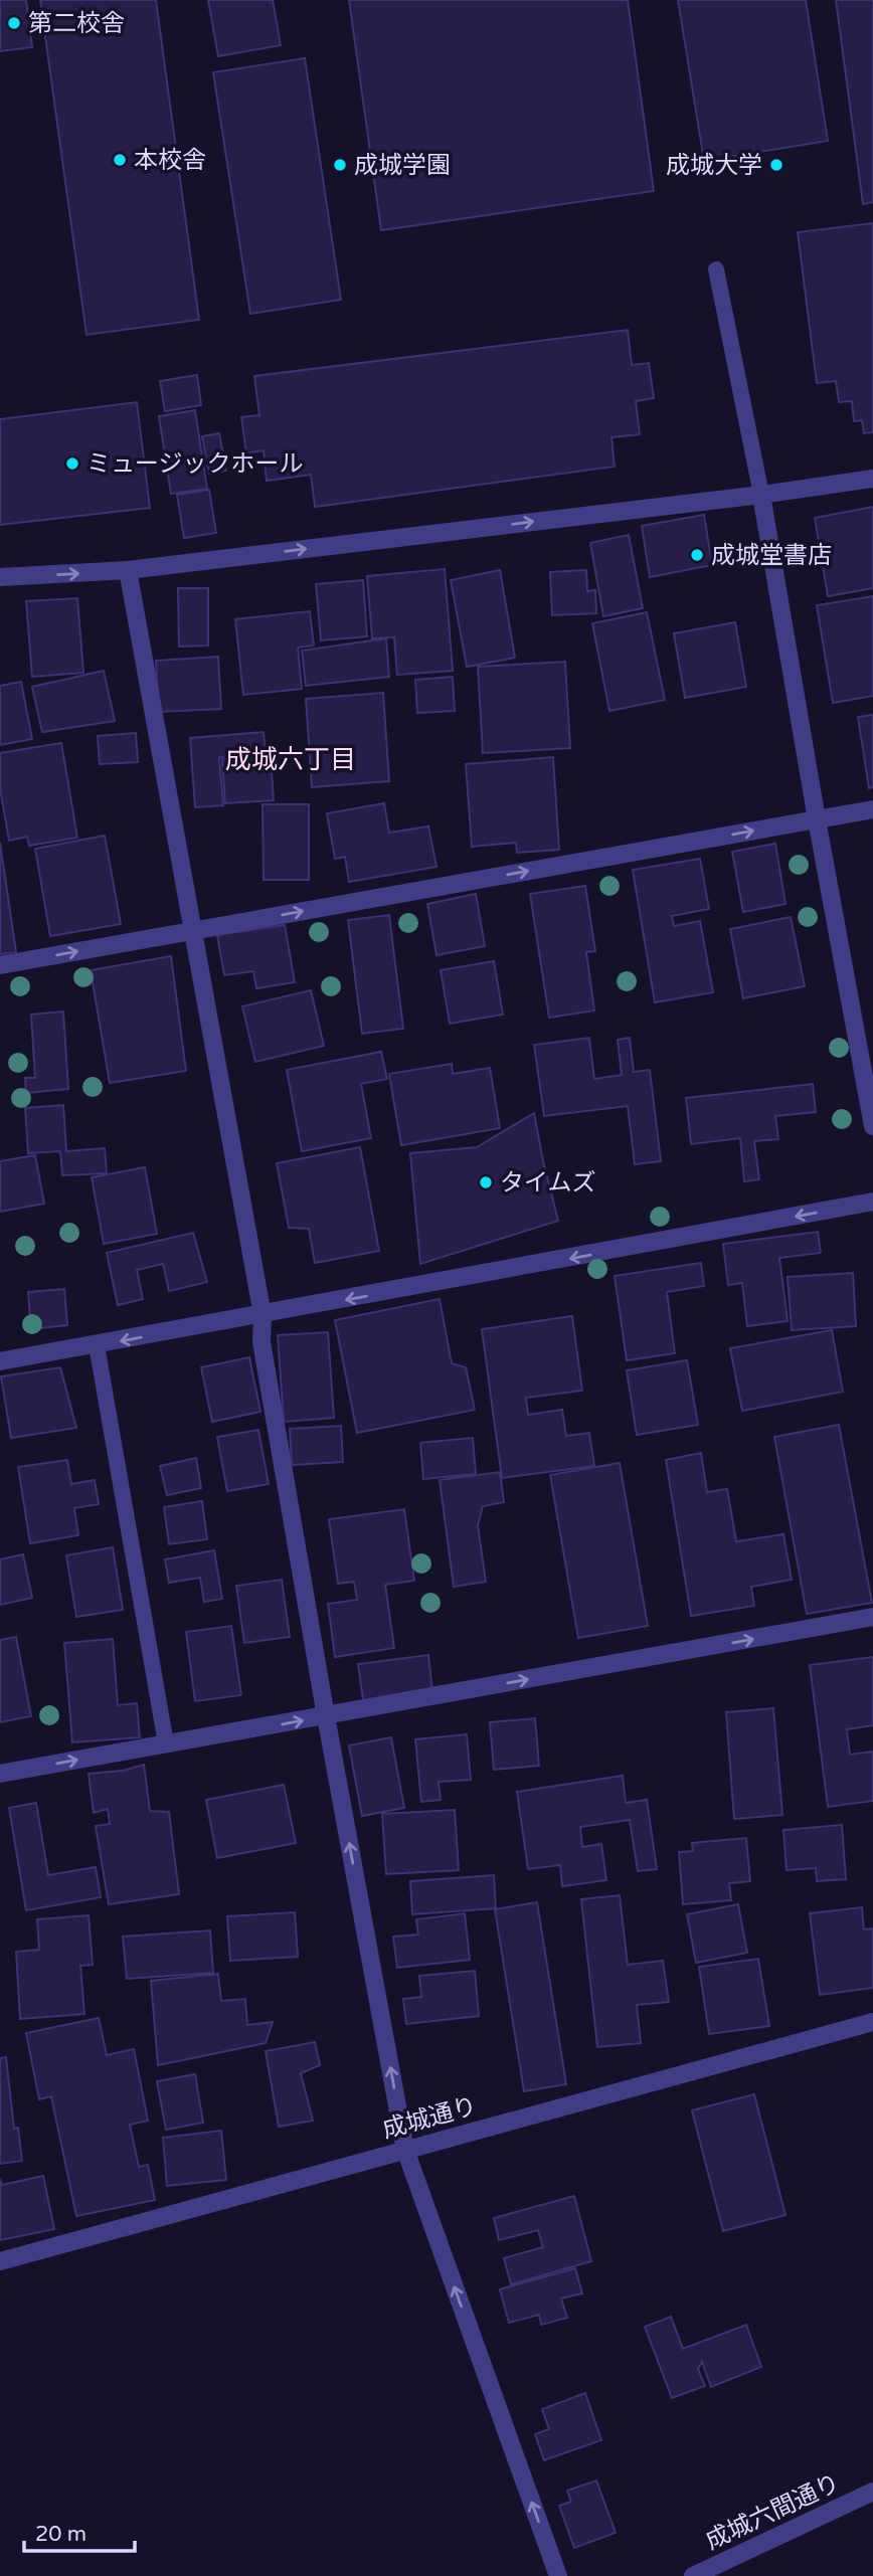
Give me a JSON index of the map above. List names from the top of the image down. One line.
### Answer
{"streets":{"street":["成城通り","成城六間通り"]},"districts":["成城六丁目"],"places":["第二校舎","本校舎","成城学園","成城大学","ミュージックホール","成城堂書店","タイムズ"],"scale_bar":"20 m"}
